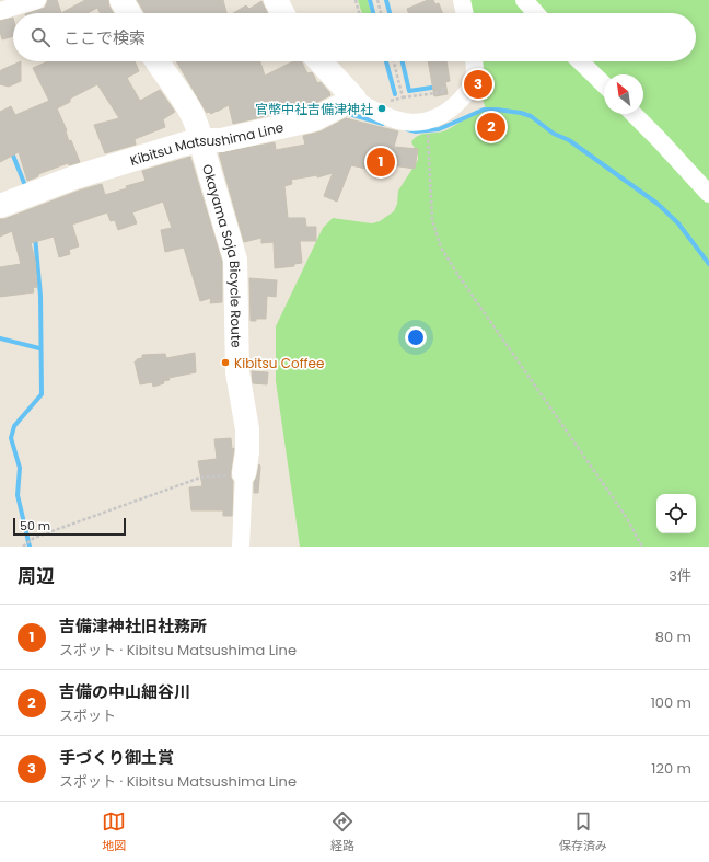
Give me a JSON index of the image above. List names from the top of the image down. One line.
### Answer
{"streets":{"main road":["Kibitsu Matsushima Line","Okayama Soja Bicycle Route"]},"crossings":[["Kibitsu Matsushima Line","Okayama Soja Bicycle Route"]],"places":["官幣中社吉備津神社","Kibitsu Coffee"],"scale_bar":"50 m","north":"top left","page":{"search":"ここで検索","pins":["3","2","1"],"scale":"50 m","heading":["周辺","3件"],"list":[{"mark":"1","name":"吉備津神社旧社務所","note":"スポット · Kibitsu Matsushima Line","value":"80 m"},{"mark":"2","name":"吉備の中山細谷川","note":"スポット","value":"100 m"},{"mark":"3","name":"手づくり御土賞","note":"スポット · Kibitsu Matsushima Line","value":"120 m"}],"nav":["地図","経路","保存済み"]}}
